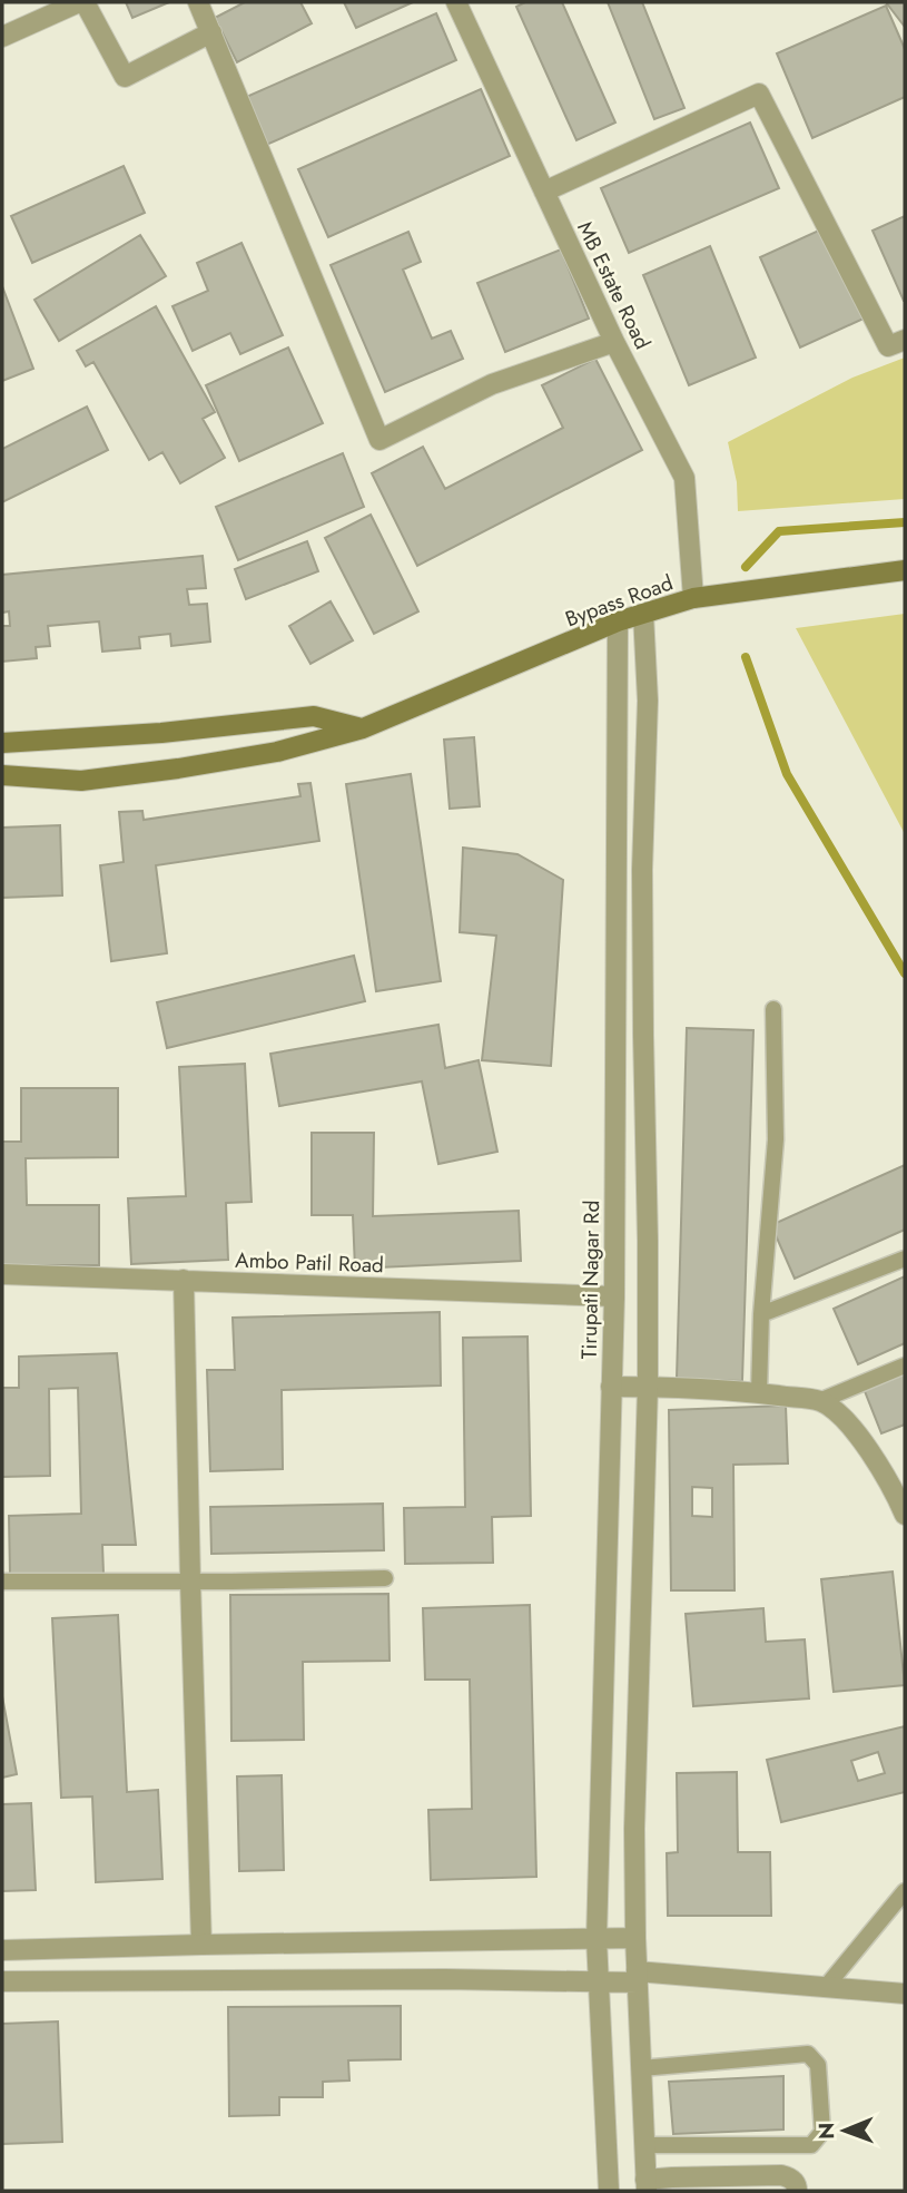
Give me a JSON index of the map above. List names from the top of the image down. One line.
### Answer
{"streets":{"main road":["Bypass Road"],"street":["MB Estate Road","Ambo Patil Road","Tirupati Nagar Rd"]},"crossings":[["MB Estate Road","Bypass Road"],["Bypass Road","Tirupati Nagar Rd"],["Ambo Patil Road","Tirupati Nagar Rd"]],"north":"left"}
